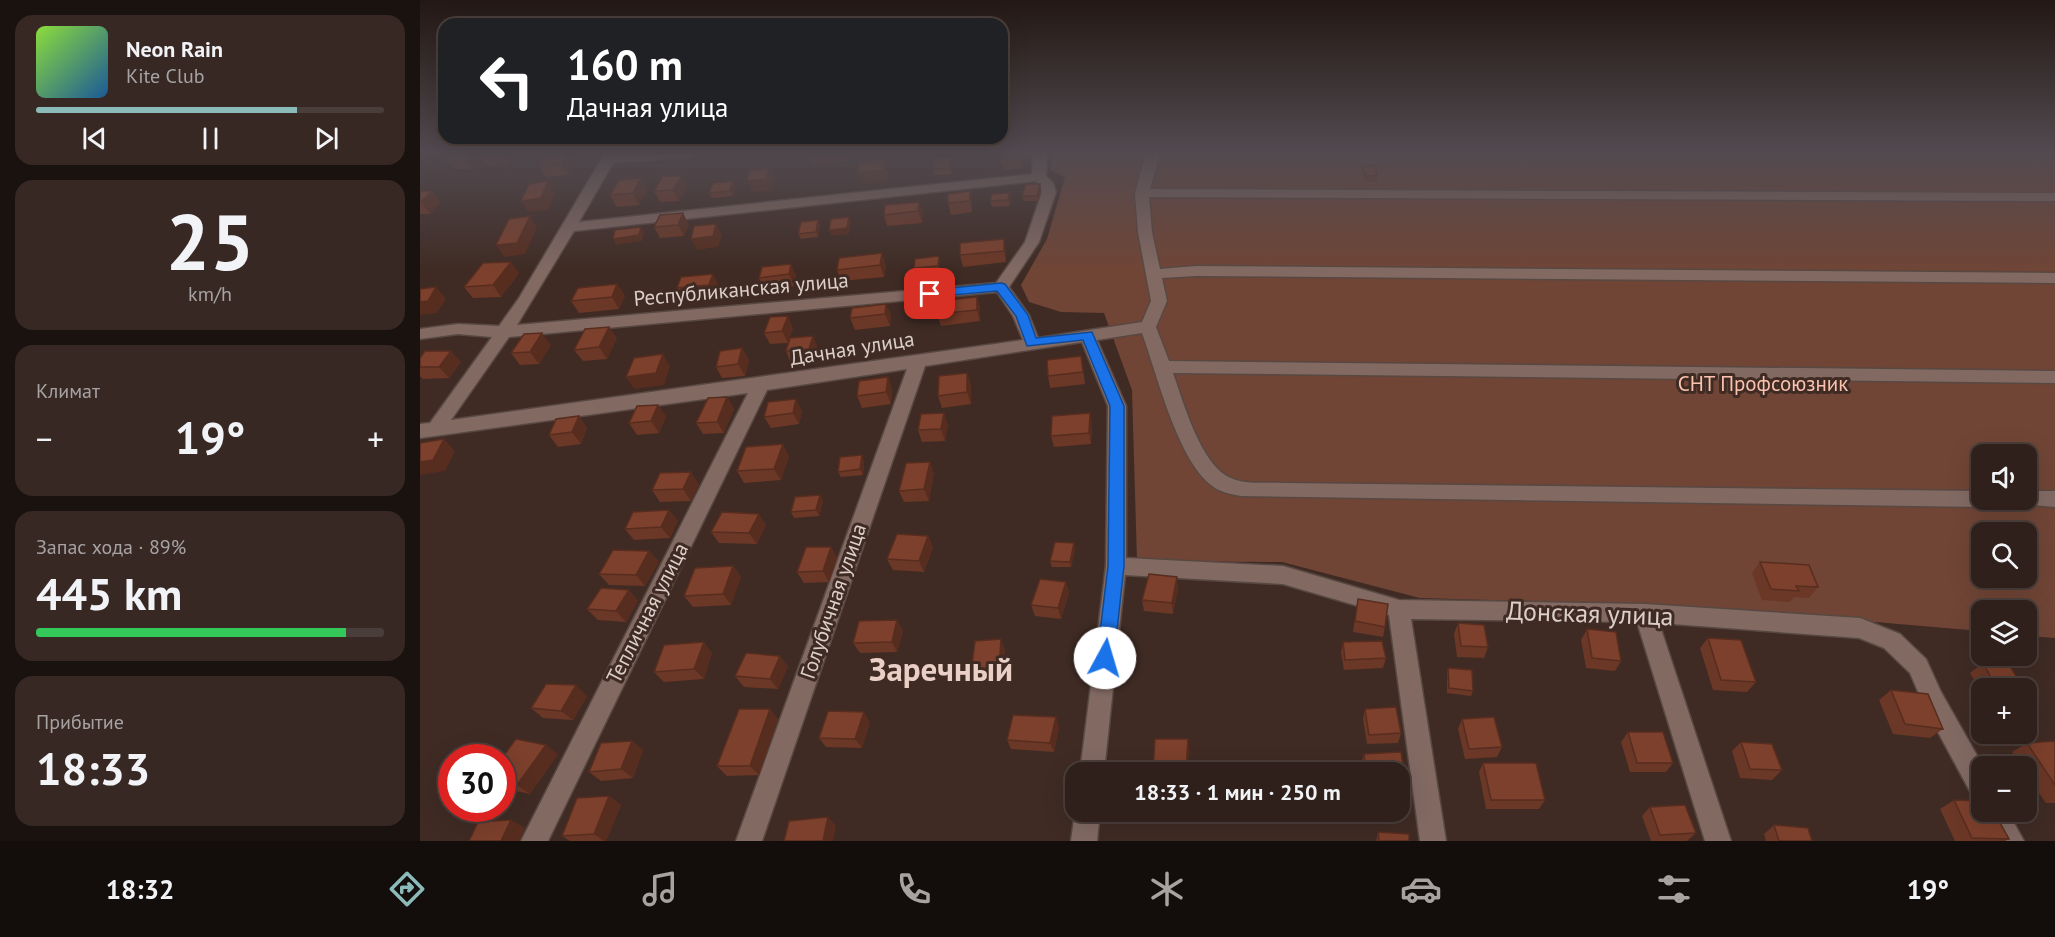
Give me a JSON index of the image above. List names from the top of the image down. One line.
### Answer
{"streets":{"street":["Республиканская улица","Дачная улица","Голубичная улица","Тепличная улица","Донская улица"]},"crossings":[["Дачная улица","Голубичная улица"],["Дачная улица","Тепличная улица"]],"districts":["Заречный"],"parks":["СНТ Профсоюзник"],"page":{"turn":["160 m","Дачная улица"],"song":["Neon Rain","Kite Club"],"tile":[["25","km/h"],"Климат",["Запас хода · 89%","445 km"],["Прибытие","18:33"]],"heat":["−","19°","+"],"map_buttons":["+","−"],"limit":"30","trip":"18:33 · 1 мин · 250 m","tabs":["18:32","19°"]}}
